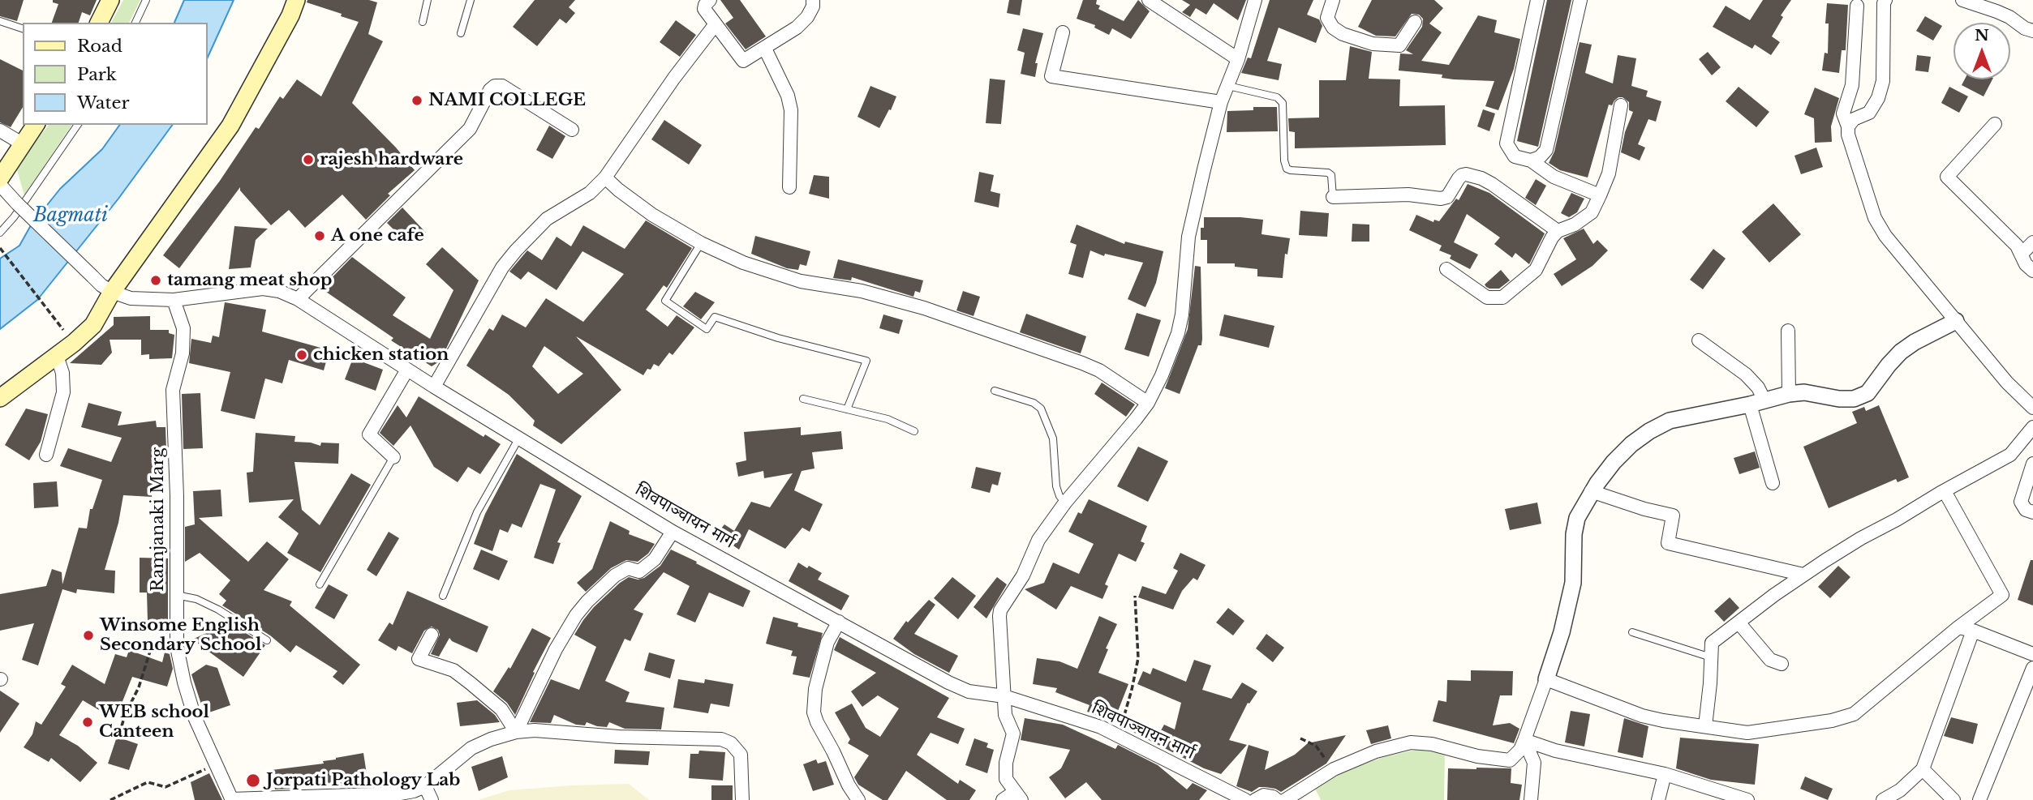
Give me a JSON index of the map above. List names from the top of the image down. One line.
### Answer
{"streets":{"street":["शिवपाञ्चायन मार्ग","Ramjanaki Marg"]},"crossings":[["शिवपाञ्चायन मार्ग","Ramjanaki Marg"]],"water":["Bagmati"],"places":["NAMI COLLEGE","rajesh hardware","A one cafe","tamang meat shop","chicken station","Winsome English Secondary School","WEB school Canteen","Jorpati Pathology Lab"],"legend":["Road","Park","Water"],"north":"top"}
